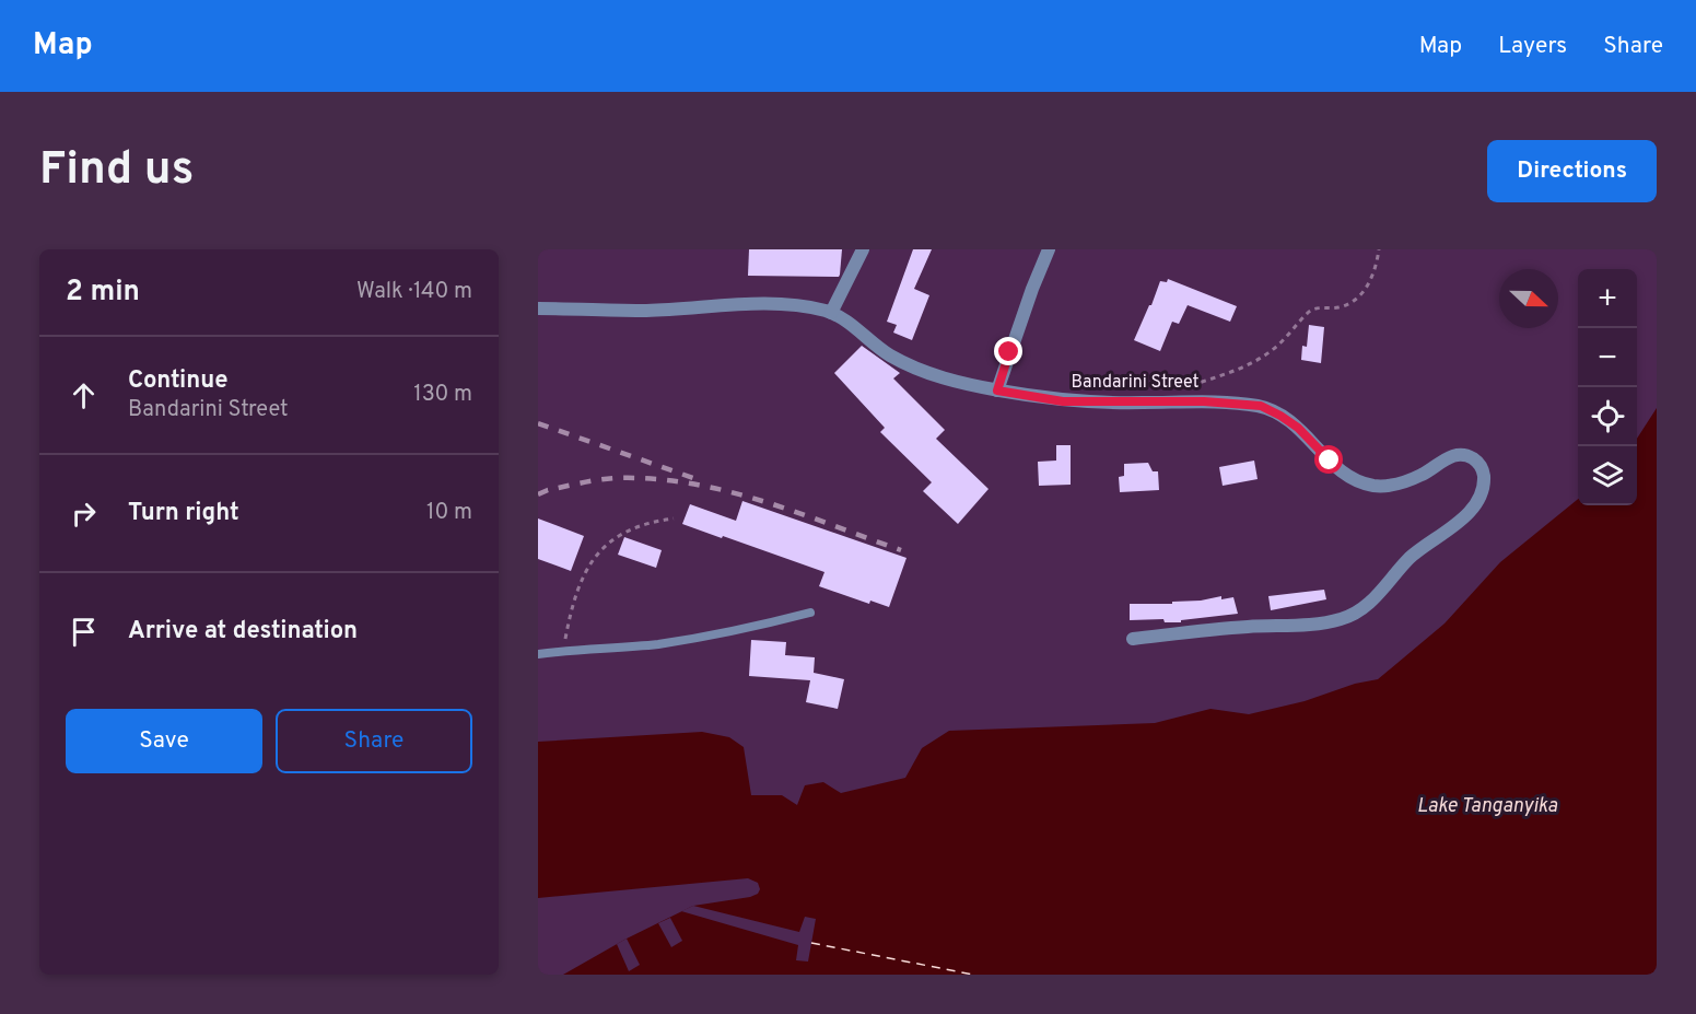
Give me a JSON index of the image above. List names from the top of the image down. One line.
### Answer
{"streets":{"street":["Bandarini Street"]},"water":["Lake Tanganyika"],"north":"right","page":{"header":"Map","nav":["Map","Layers","Share"],"buttons":["Directions",["Save","Share"]],"title":"Find us","heading":["2 min","Walk · 140 m"],"map_buttons":["+","−"],"list":[["Continue","Bandarini Street","130 m"],["Turn right","10 m"],"Arrive at destination"]}}
